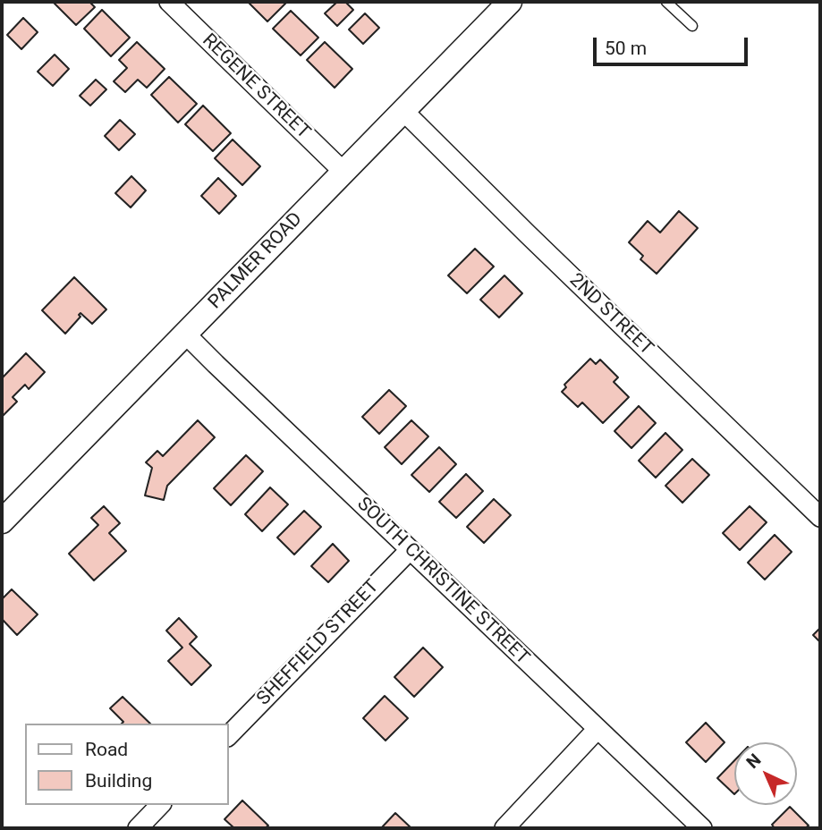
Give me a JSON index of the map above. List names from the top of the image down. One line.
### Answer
{"streets":{"street":["REGENE STREET","PALMER ROAD","2ND STREET","SOUTH CHRISTINE STREET","SHEFFIELD STREET"]},"crossings":[["REGENE STREET","PALMER ROAD"],["PALMER ROAD","2ND STREET"],["PALMER ROAD","SOUTH CHRISTINE STREET"],["SOUTH CHRISTINE STREET","SHEFFIELD STREET"]],"legend":["Road","Building"],"scale_bar":"50 m","north":"top left"}
